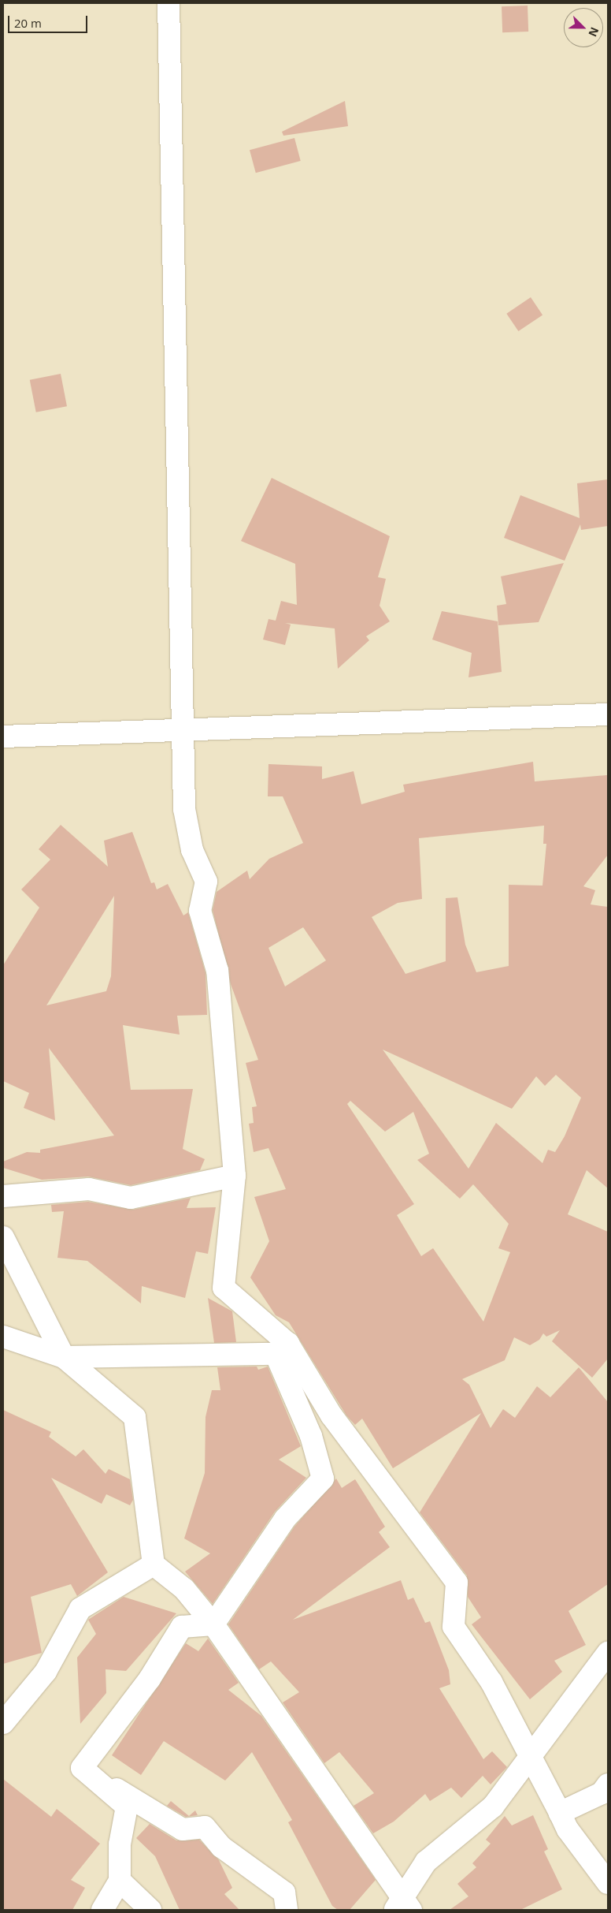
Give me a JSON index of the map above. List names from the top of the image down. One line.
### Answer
{"scale_bar":"20 m","north":"bottom right"}
